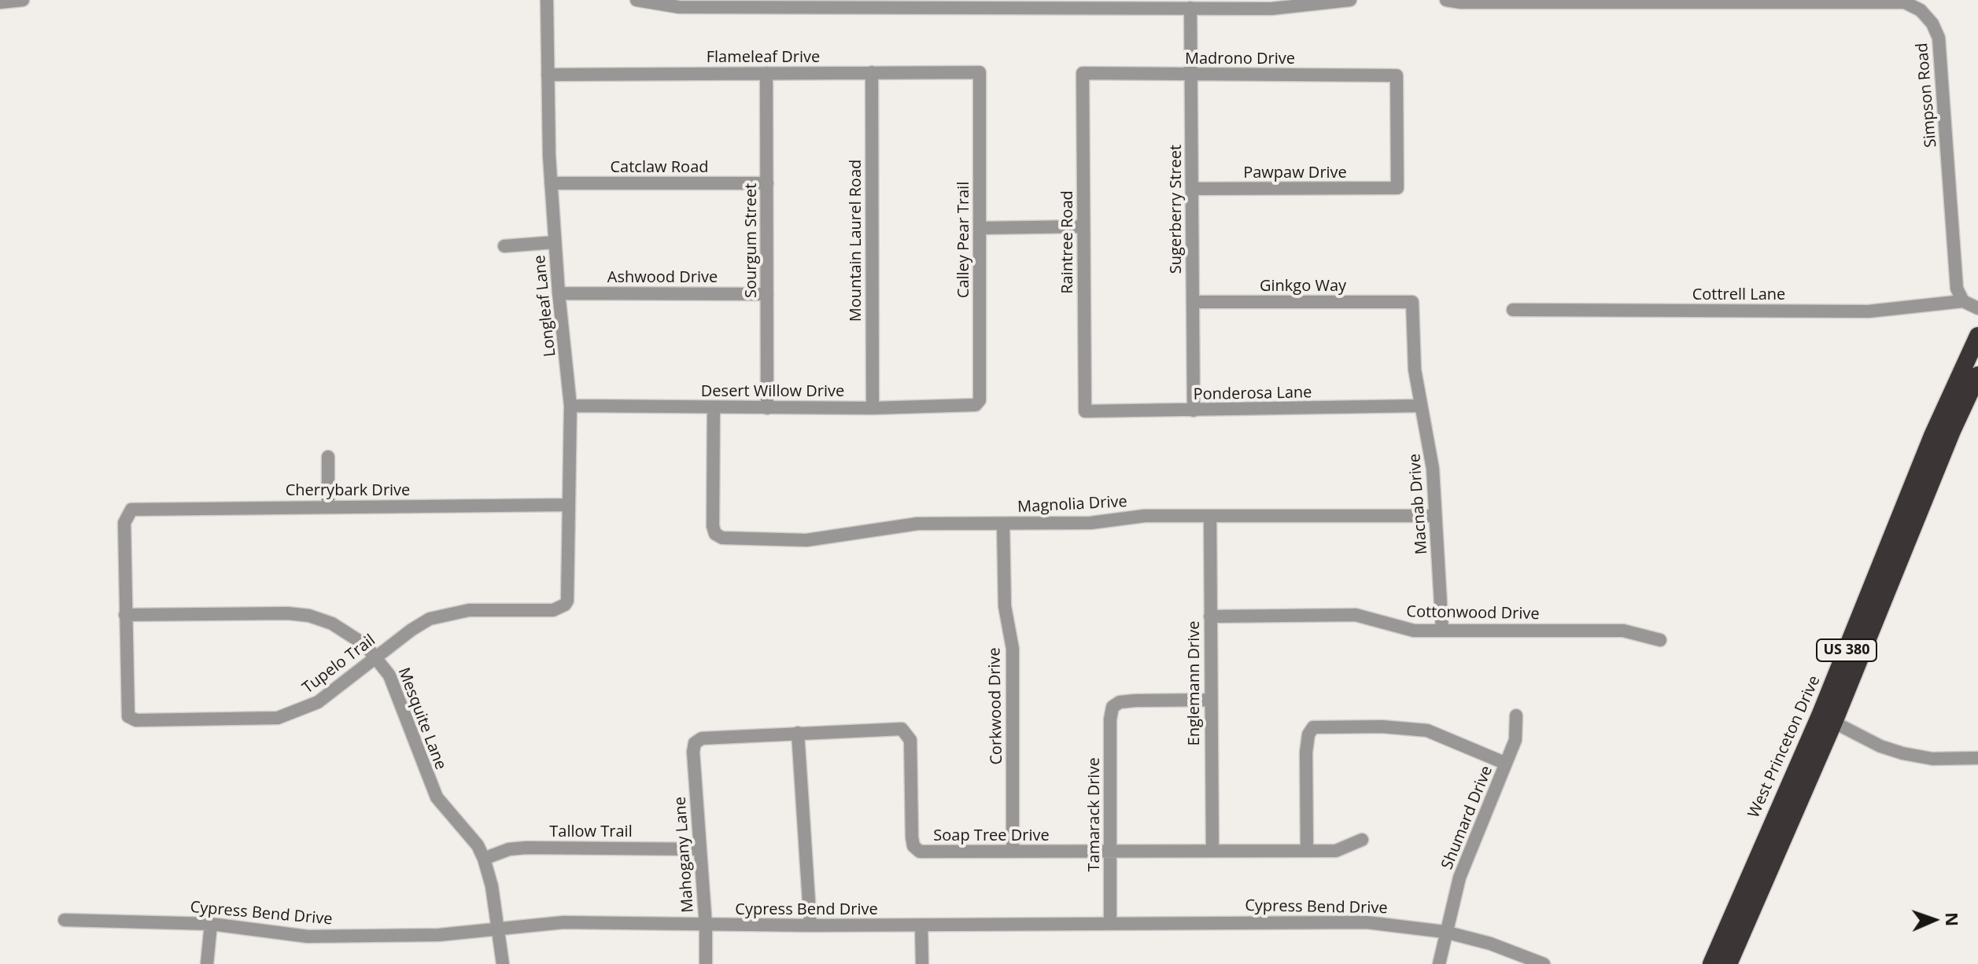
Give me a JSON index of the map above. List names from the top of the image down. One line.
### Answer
{"streets":{"highway":["US 380","West Princeton Drive"],"street":["Flameleaf Drive","Madrono Drive","Simpson Road","Catclaw Road","Pawpaw Drive","Sugerberry Street","Calley Pear Trail","Sourgum Street","Mountain Laurel Road","Raintree Road","Ashwood Drive","Ginkgo Way","Cottrell Lane","Longleaf Lane","Desert Willow Drive","Ponderosa Lane","Cherrybark Drive","Macnab Drive","Magnolia Drive","Cottonwood Drive","Tupelo Trail","Englemann Drive","Corkwood Drive","Mesquite Lane","Tamarack Drive","Shumard Drive","Tallow Trail","Soap Tree Drive","Mahogany Lane","Cypress Bend Drive"]},"crossings":[["Flameleaf Drive","Calley Pear Trail"],["Flameleaf Drive","Sourgum Street"],["Flameleaf Drive","Mountain Laurel Road"],["Flameleaf Drive","Longleaf Lane"],["Madrono Drive","Pawpaw Drive"],["Madrono Drive","Sugerberry Street"],["Madrono Drive","Raintree Road"],["Simpson Road","Cottrell Lane"],["Catclaw Road","Sourgum Street"],["Catclaw Road","Longleaf Lane"],["Pawpaw Drive","Sugerberry Street"],["Sugerberry Street","Ginkgo Way"],["Sugerberry Street","Ponderosa Lane"],["Calley Pear Trail","Desert Willow Drive"],["Sourgum Street","Ashwood Drive"],["Sourgum Street","Desert Willow Drive"],["Mountain Laurel Road","Desert Willow Drive"],["Raintree Road","Ponderosa Lane"],["Ashwood Drive","Longleaf Lane"],["Ginkgo Way","Macnab Drive"],["Longleaf Lane","Desert Willow Drive"],["Longleaf Lane","Cherrybark Drive"],["Longleaf Lane","Tupelo Trail"],["Desert Willow Drive","Magnolia Drive"],["Ponderosa Lane","Macnab Drive"],["Cherrybark Drive","Tupelo Trail"],["Cherrybark Drive","Mesquite Lane"],["Macnab Drive","Magnolia Drive"],["Macnab Drive","Cottonwood Drive"],["Magnolia Drive","Englemann Drive"],["Magnolia Drive","Corkwood Drive"],["Cottonwood Drive","Englemann Drive"],["Tupelo Trail","Mesquite Lane"],["Englemann Drive","Tamarack Drive"],["Englemann Drive","Soap Tree Drive"],["Corkwood Drive","Soap Tree Drive"],["Mesquite Lane","Tallow Trail"],["Mesquite Lane","Cypress Bend Drive"],["Tamarack Drive","Soap Tree Drive"],["Tamarack Drive","Cypress Bend Drive"],["Shumard Drive","Cypress Bend Drive"],["Tallow Trail","Mahogany Lane"],["Soap Tree Drive","Mahogany Lane"],["Mahogany Lane","Cypress Bend Drive"]],"north":"right"}
